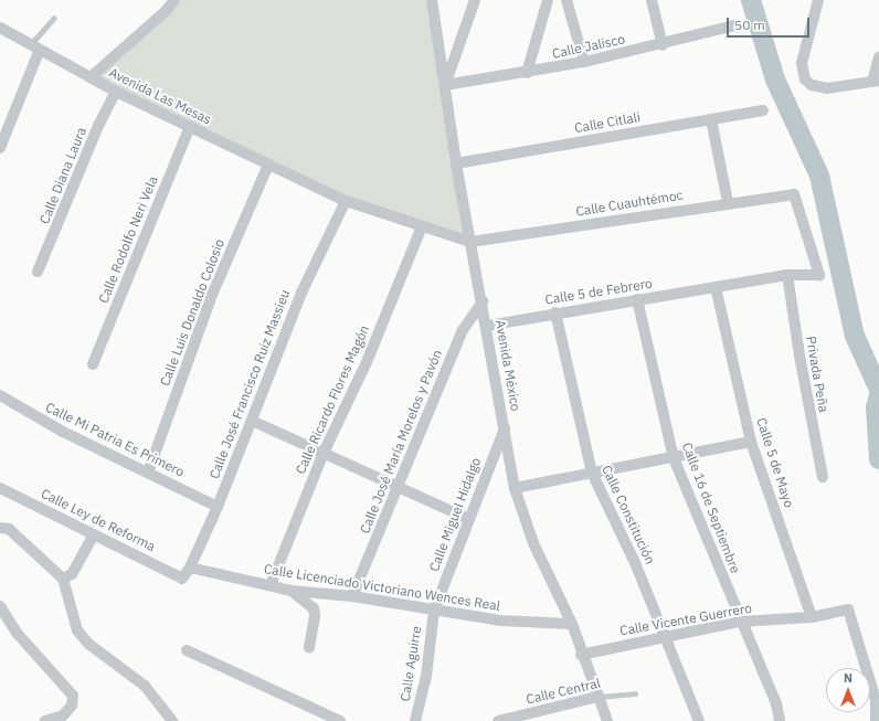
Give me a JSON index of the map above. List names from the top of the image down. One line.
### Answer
{"streets":{"street":["Calle Jalisco","Avenida Las Mesas","Calle Citlali","Calle Diana Laura","Calle Cuauhtémoc","Calle Rodolfo Neri Vela","Calle 5 de Febrero","Calle Luis Donaldo Colosio","Avenida México","Privada Peña","Calle José Francisco Ruiz Massieu","Calle Ricardo Flores Magón","Calle Mi Patria Es Primero","Calle José María Morelos y Pavón","Calle 5 de Mayo","Calle 16 de Septiembre","Calle Miguel Hidalgo","Calle Constitución","Calle Ley de Reforma","Calle Licenciado Victoriano Wences Real","Calle Vicente Guerrero","Calle Aguirre","Calle Central"]},"crossings":[["Calle Jalisco","Avenida México"],["Avenida Las Mesas","Calle Diana Laura"],["Avenida Las Mesas","Calle Rodolfo Neri Vela"],["Avenida Las Mesas","Calle Luis Donaldo Colosio"],["Avenida Las Mesas","Calle José Francisco Ruiz Massieu"],["Avenida Las Mesas","Calle Ricardo Flores Magón"],["Calle Citlali","Avenida México"],["Calle Cuauhtémoc","Calle 5 de Febrero"],["Calle Cuauhtémoc","Avenida México"],["Calle 5 de Febrero","Avenida México"],["Calle 5 de Febrero","Privada Peña"],["Calle 5 de Febrero","Calle 5 de Mayo"],["Calle 5 de Febrero","Calle 16 de Septiembre"],["Calle 5 de Febrero","Calle Constitución"],["Calle Luis Donaldo Colosio","Calle Mi Patria Es Primero"],["Avenida México","Calle José María Morelos y Pavón"],["Avenida México","Calle Miguel Hidalgo"],["Avenida México","Calle Licenciado Victoriano Wences Real"],["Avenida México","Calle Vicente Guerrero"],["Avenida México","Calle Central"],["Calle José Francisco Ruiz Massieu","Calle Mi Patria Es Primero"],["Calle José Francisco Ruiz Massieu","Calle Ley de Reforma"],["Calle José Francisco Ruiz Massieu","Calle Licenciado Victoriano Wences Real"],["Calle Ricardo Flores Magón","Calle Licenciado Victoriano Wences Real"],["Calle José María Morelos y Pavón","Calle Licenciado Victoriano Wences Real"],["Calle 5 de Mayo","Calle Vicente Guerrero"],["Calle 16 de Septiembre","Calle Vicente Guerrero"],["Calle Miguel Hidalgo","Calle Licenciado Victoriano Wences Real"],["Calle Miguel Hidalgo","Calle Aguirre"],["Calle Constitución","Calle Vicente Guerrero"],["Calle Licenciado Victoriano Wences Real","Calle Aguirre"]],"scale_bar":"50 m","north":"top"}
